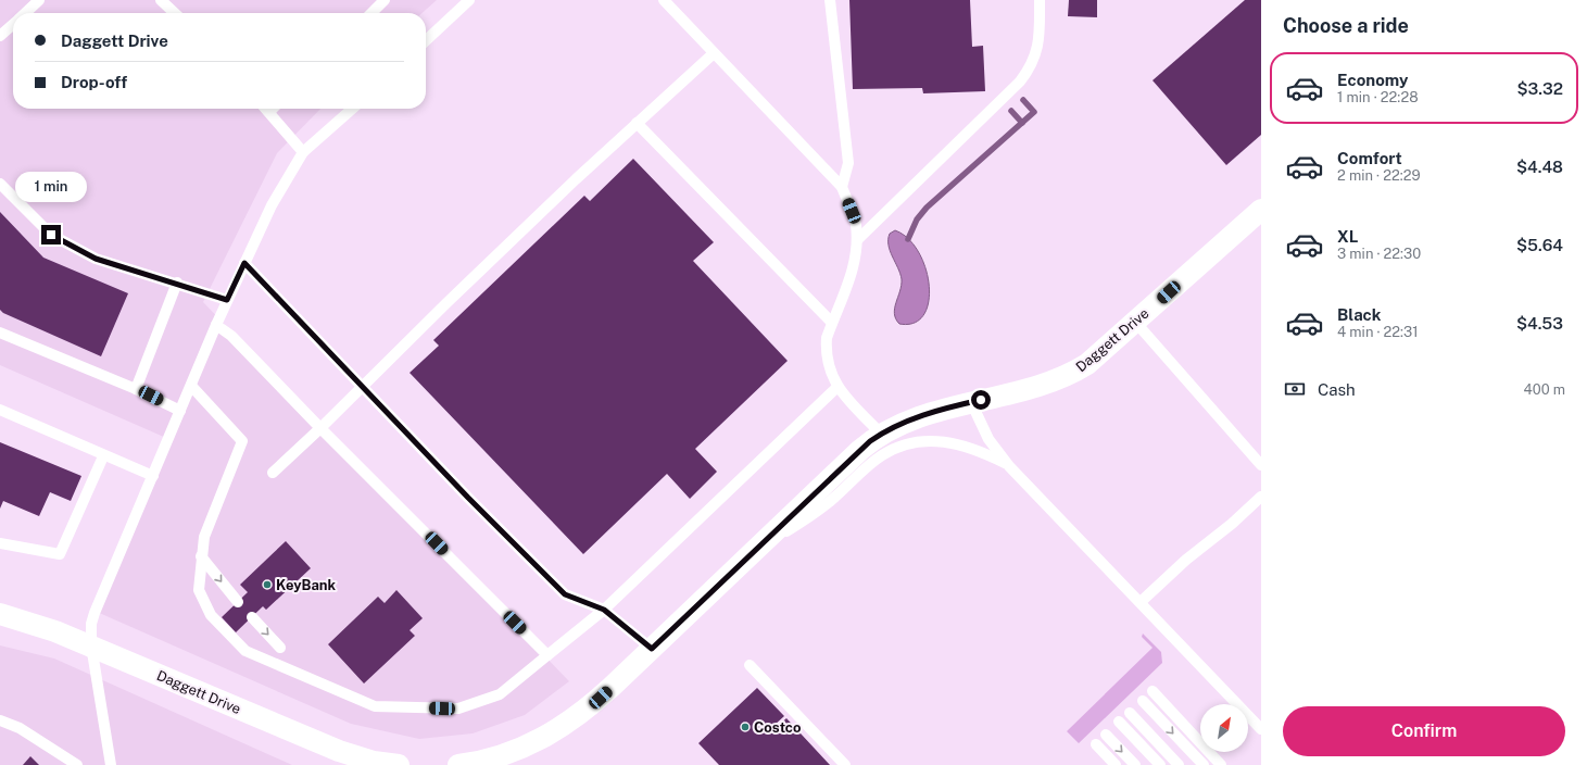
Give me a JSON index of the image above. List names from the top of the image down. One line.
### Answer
{"streets":{"street":["Daggett Drive"]},"places":["KeyBank","Costco"],"north":"top right","page":{"heading":"Choose a ride","banner":["Daggett Drive","Drop-off"],"list":[{"name":"Economy","note":"1 min · 22:28","value":"$3.32"},{"name":"Comfort","note":"2 min · 22:29","value":"$4.48"},{"name":"XL","note":"3 min · 22:30","value":"$5.64"},{"name":"Black","note":"4 min · 22:31","value":"$4.53"}],"bubble":"1 min","pay":["Cash","400 m"],"buttons":"Confirm"}}
